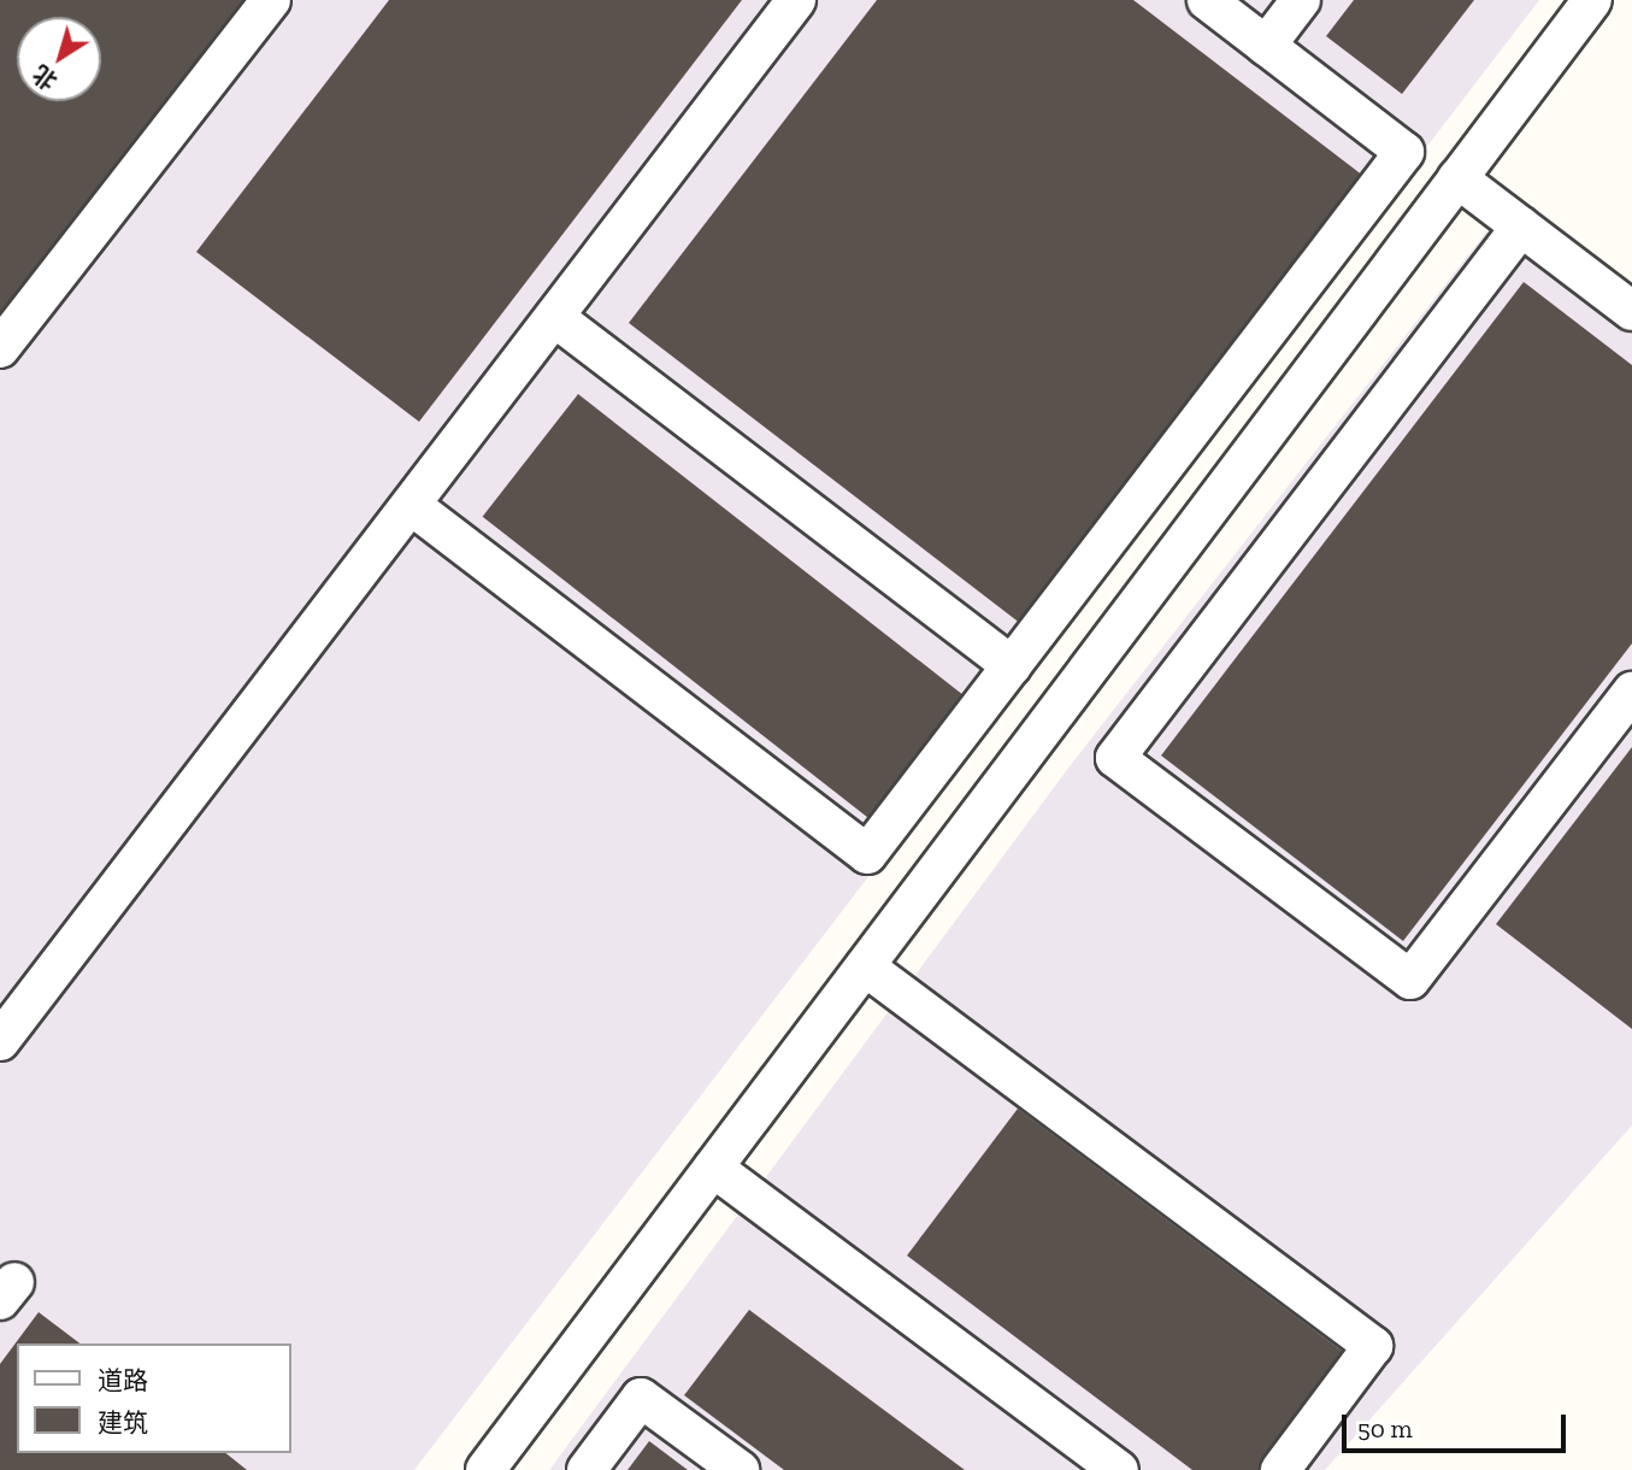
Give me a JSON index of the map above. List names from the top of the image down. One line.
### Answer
{"legend":["道路","建筑"],"scale_bar":"50 m","north":"bottom left"}
